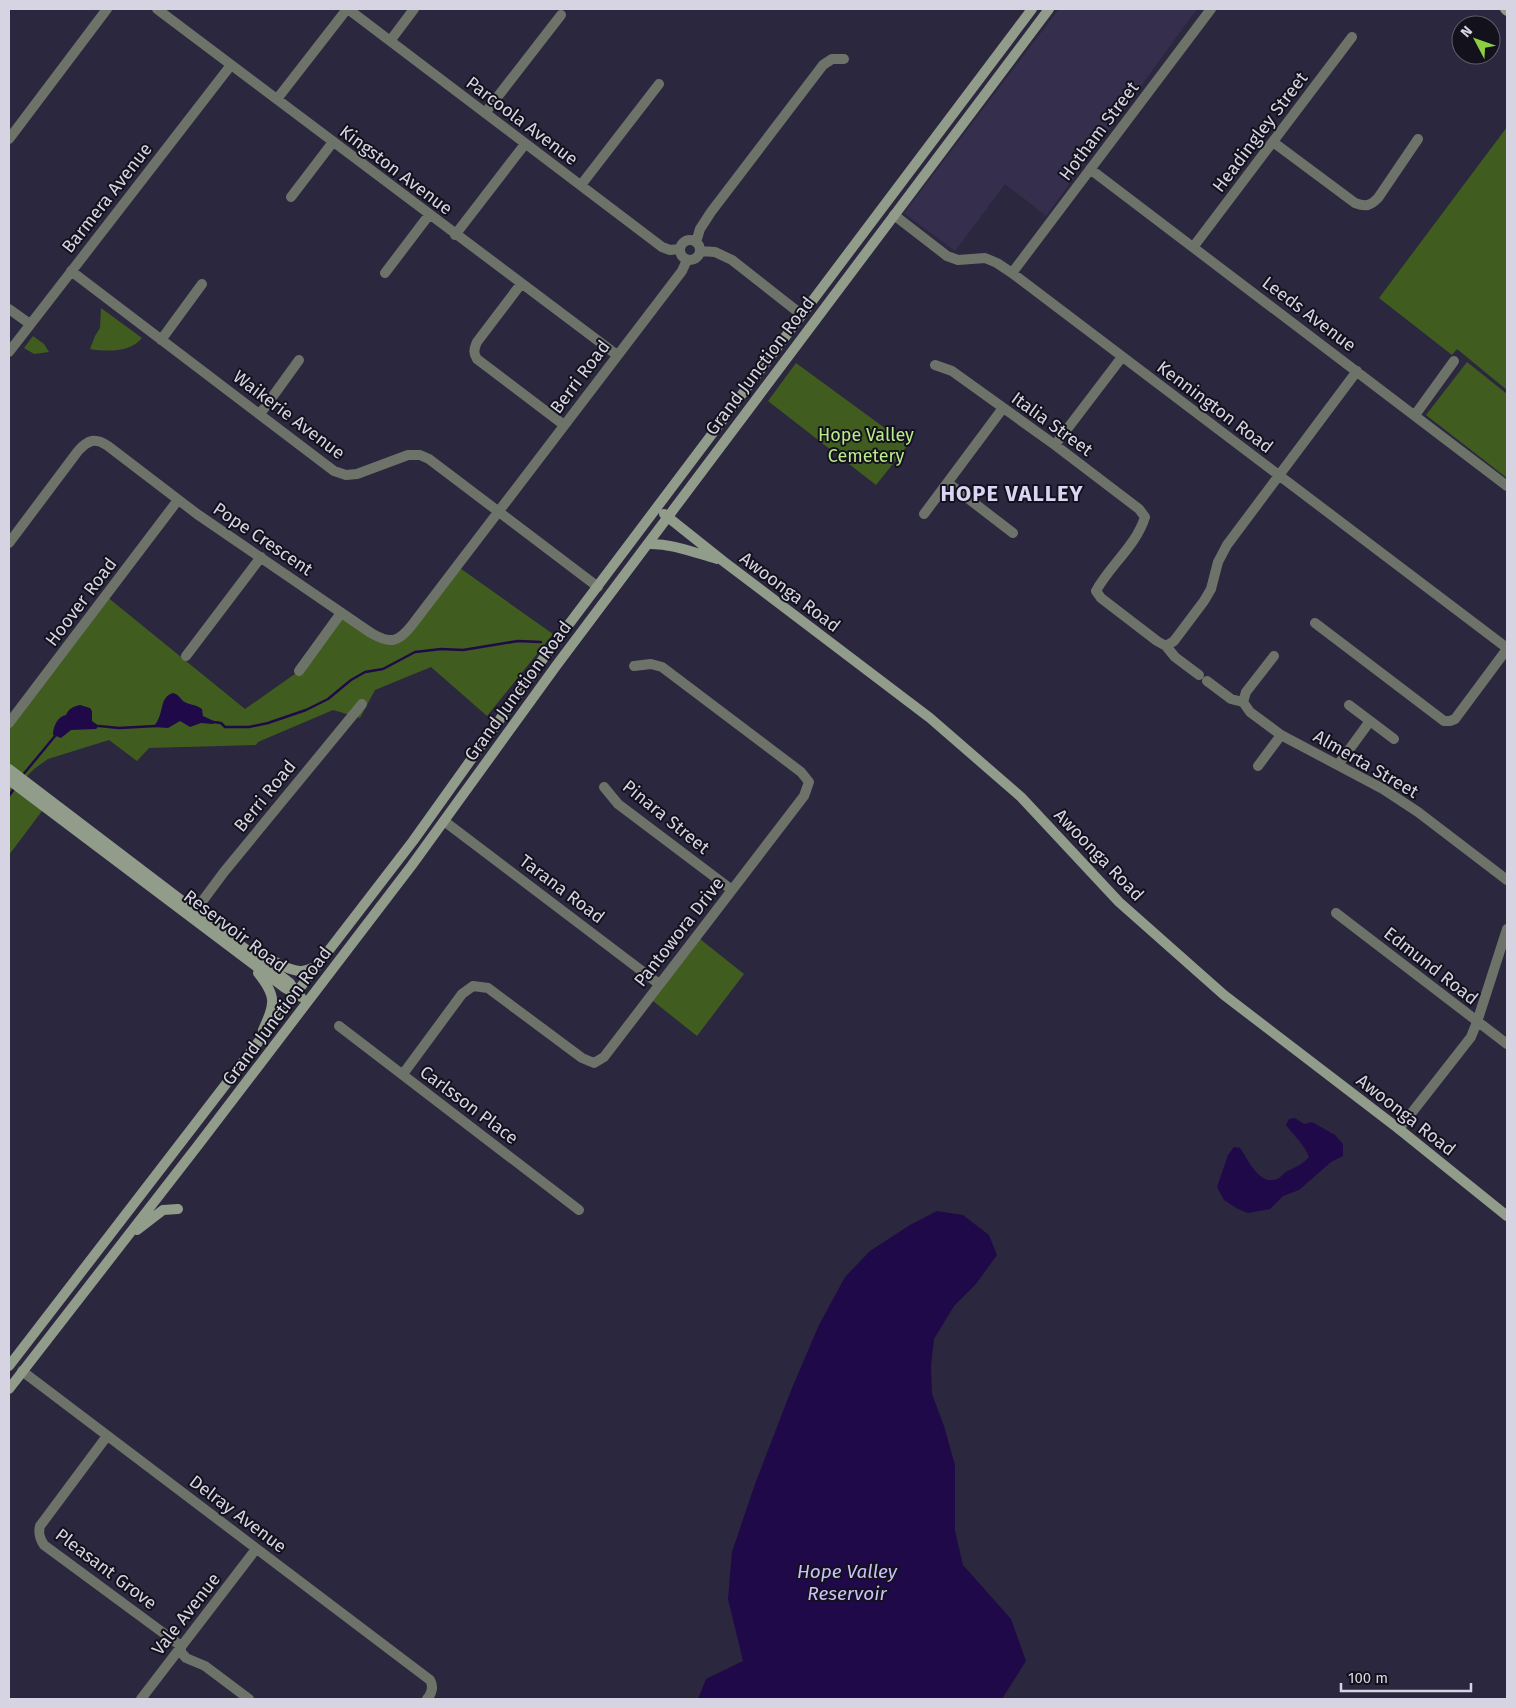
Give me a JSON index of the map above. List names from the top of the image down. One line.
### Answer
{"streets":{"main road":["Grand Junction Road","Awoonga Road","Reservoir Road"],"street":["Parcoola Avenue","Hotham Street","Headingley Street","Kingston Avenue","Barmera Avenue","Leeds Avenue","Berri Road","Kennington Road","Waikerie Avenue","Italia Street","Pope Crescent","Hoover Road","Almerta Street","Pinara Street","Tarana Road","Pantowora Drive","Edmund Road","Carlsson Place","Delray Avenue","Pleasant Grove","Vale Avenue"]},"crossings":[["Parcoola Avenue","Berri Road"],["Hotham Street","Leeds Avenue"],["Hotham Street","Kennington Road"],["Headingley Street","Leeds Avenue"],["Kingston Avenue","Barmera Avenue"],["Kingston Avenue","Berri Road"],["Barmera Avenue","Waikerie Avenue"],["Grand Junction Road","Kennington Road"],["Grand Junction Road","Waikerie Avenue"],["Grand Junction Road","Awoonga Road"],["Grand Junction Road","Tarana Road"],["Grand Junction Road","Reservoir Road"],["Grand Junction Road","Delray Avenue"],["Berri Road","Waikerie Avenue"],["Berri Road","Pope Crescent"],["Berri Road","Reservoir Road"],["Waikerie Avenue","Pope Crescent"],["Italia Street","Almerta Street"],["Pope Crescent","Hoover Road"],["Pinara Street","Pantowora Drive"],["Tarana Road","Pantowora Drive"],["Pantowora Drive","Carlsson Place"],["Delray Avenue","Pleasant Grove"],["Delray Avenue","Vale Avenue"],["Pleasant Grove","Vale Avenue"]],"districts":["HOPE VALLEY"],"water":["Hope Valley Reservoir"],"parks":["Hope Valley Cemetery"],"scale_bar":"100 m","north":"top left"}
